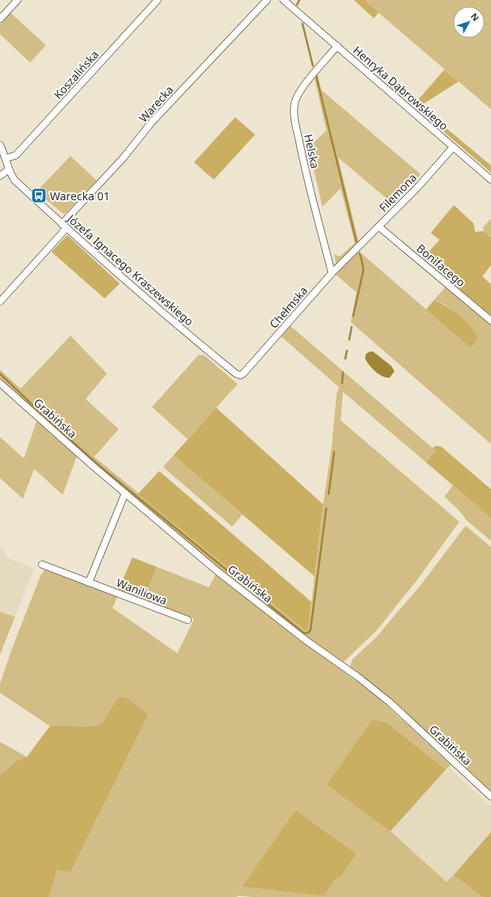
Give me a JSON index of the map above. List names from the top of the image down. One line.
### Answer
{"streets":{"street":["Koszalińska","Henryka Dąbrowskiego","Warecka","Helska","Filemona","Bonifacego","Józefa Ignacego Kraszewskiego","Chełmska","Grabińska","Waniliowa"]},"crossings":[["Koszalińska","Józefa Ignacego Kraszewskiego"],["Henryka Dąbrowskiego","Helska"],["Henryka Dąbrowskiego","Filemona"],["Warecka","Józefa Ignacego Kraszewskiego"],["Helska","Chełmska"],["Filemona","Bonifacego"],["Filemona","Chełmska"],["Józefa Ignacego Kraszewskiego","Chełmska"]],"places":{"bus stop":["Warecka 01"]},"north":"top right"}
